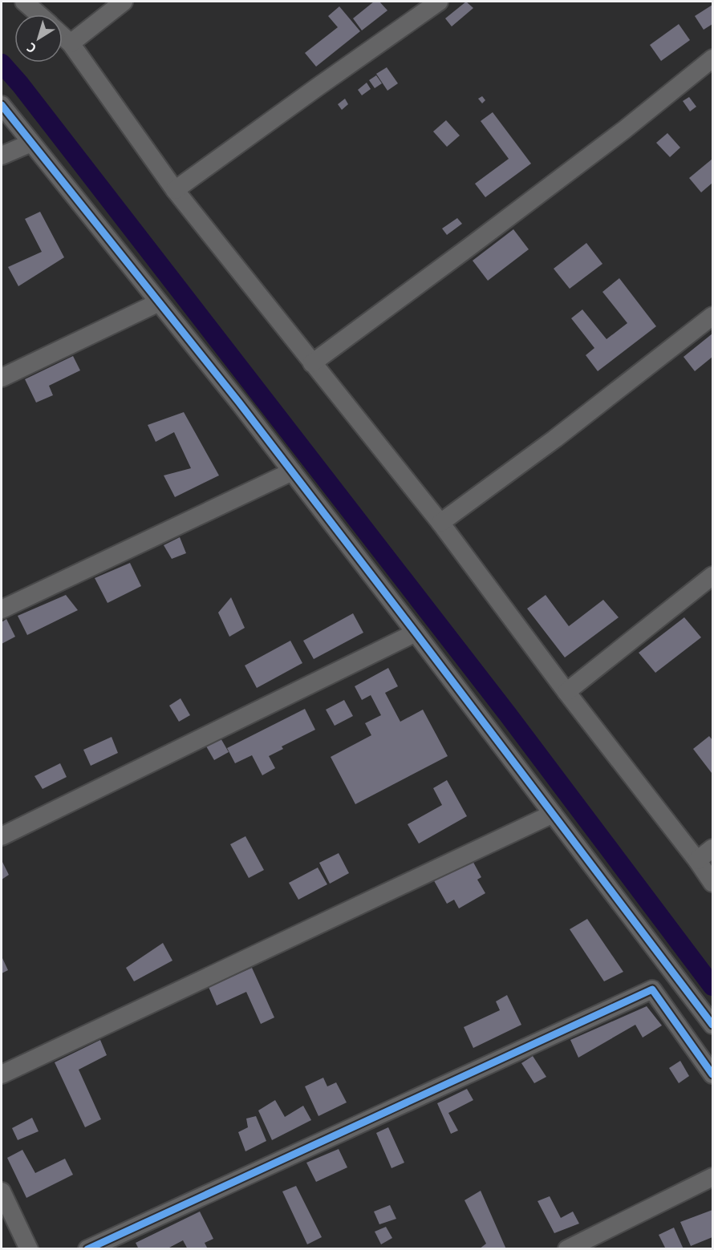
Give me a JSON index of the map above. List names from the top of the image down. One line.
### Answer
{"north":"bottom left"}
